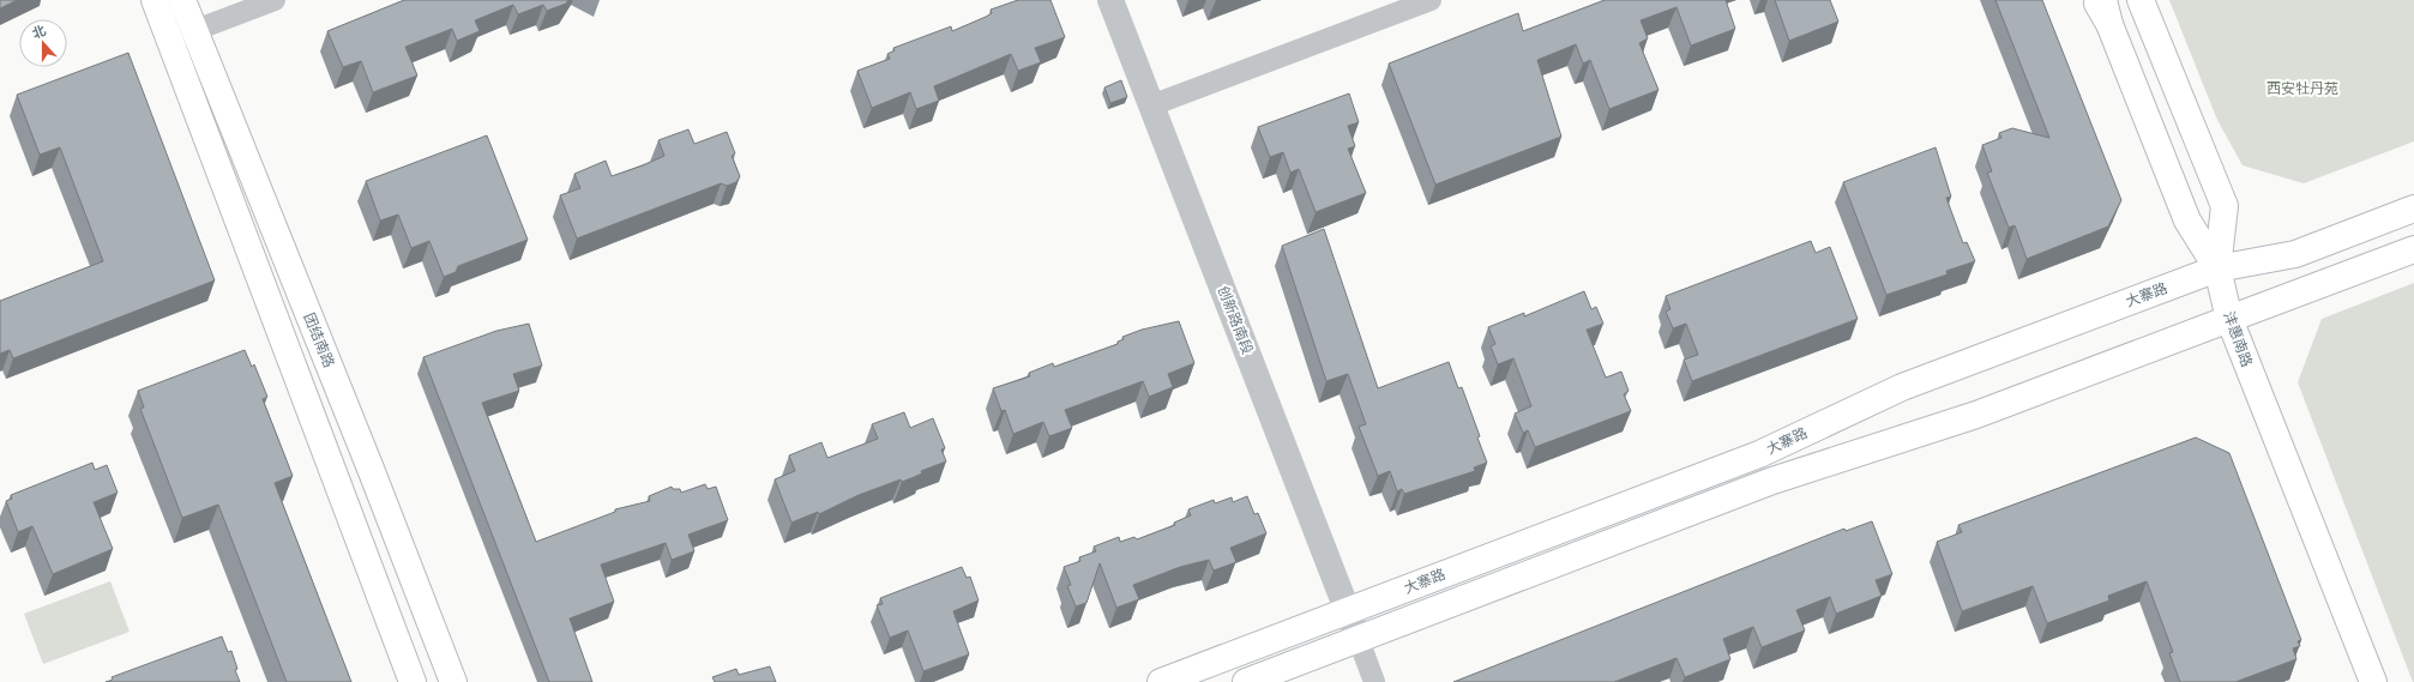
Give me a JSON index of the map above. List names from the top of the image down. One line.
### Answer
{"streets":{"main road":["大寨路","沣惠南路","团结南路"],"street":["创新路南段"]},"crossings":[["大寨路","创新路南段"],["大寨路","沣惠南路"]],"parks":["西安牡丹苑"],"north":"top"}
